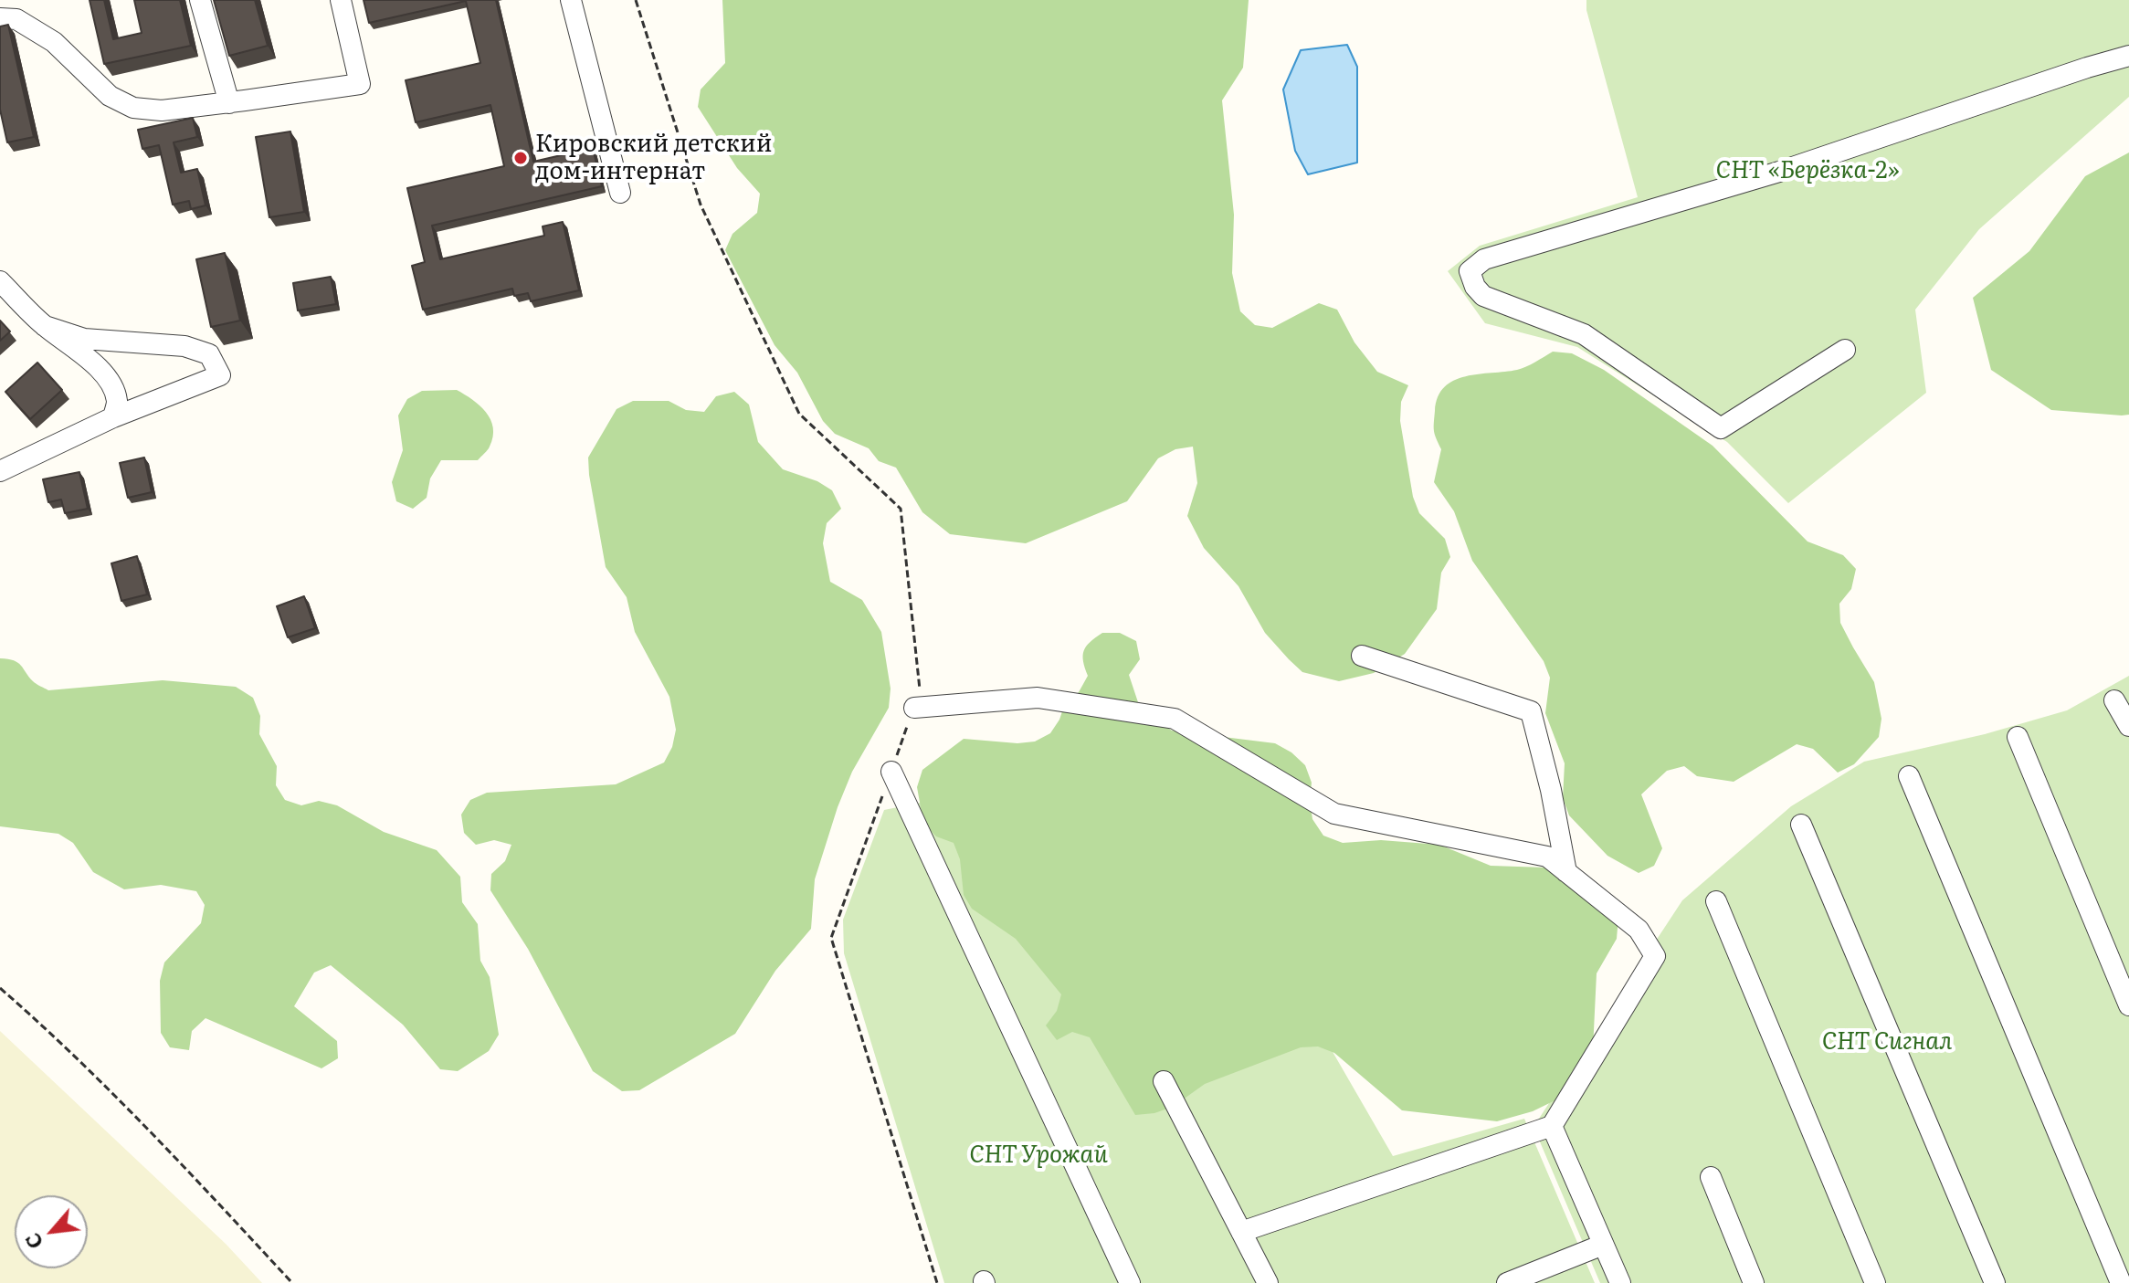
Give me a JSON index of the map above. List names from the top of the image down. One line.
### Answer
{"parks":["СНТ «Берёзка-2»","СНТ Сигнал","СНТ Урожай"],"places":["Кировский детский дом-интернат"],"north":"bottom left"}
